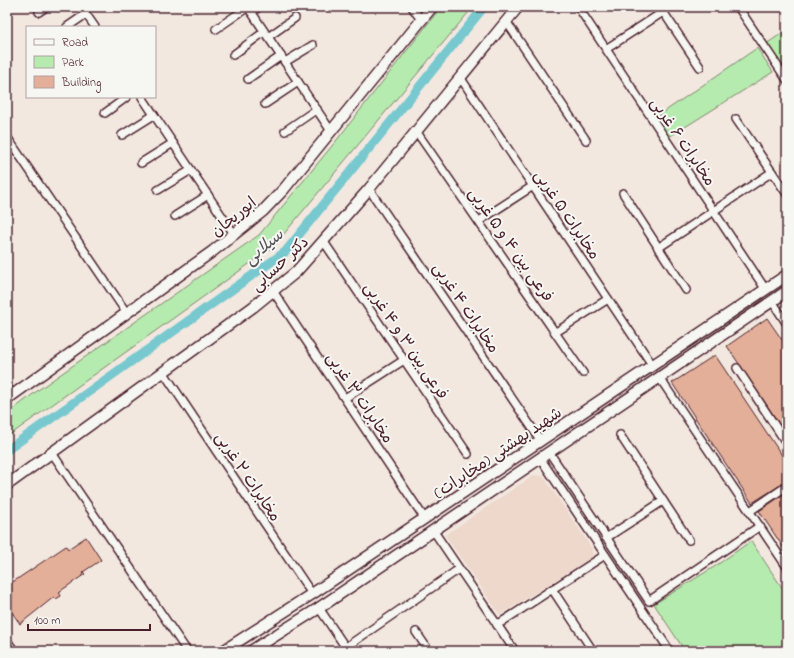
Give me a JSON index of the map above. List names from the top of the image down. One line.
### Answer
{"streets":{"main road":["ابوریحان","دکتر حسابی","شهید بهشتی (مخابرات)"],"street":["مخابرات ۶ غربی","مخابرات ۵ غربی","فرعی بین ۴ و ۵ غربی","مخابرات ۴ غربی","فرعی بین ۳ و ۴ غربی","مخابرات ۳ غربی","مخابرات ۲ غربی"]},"crossings":[["مخابرات ۶ غربی","شهید بهشتی (مخابرات)"],["مخابرات ۵ غربی","دکتر حسابی"],["مخابرات ۵ غربی","شهید بهشتی (مخابرات)"],["فرعی بین ۴ و ۵ غربی","دکتر حسابی"],["دکتر حسابی","مخابرات ۴ غربی"],["دکتر حسابی","فرعی بین ۳ و ۴ غربی"],["دکتر حسابی","مخابرات ۳ غربی"],["دکتر حسابی","مخابرات ۲ غربی"],["مخابرات ۴ غربی","شهید بهشتی (مخابرات)"],["مخابرات ۳ غربی","شهید بهشتی (مخابرات)"],["شهید بهشتی (مخابرات)","مخابرات ۲ غربی"]],"water":["سیلابی"],"legend":["Road","Park","Building"],"scale_bar":"100 m"}
